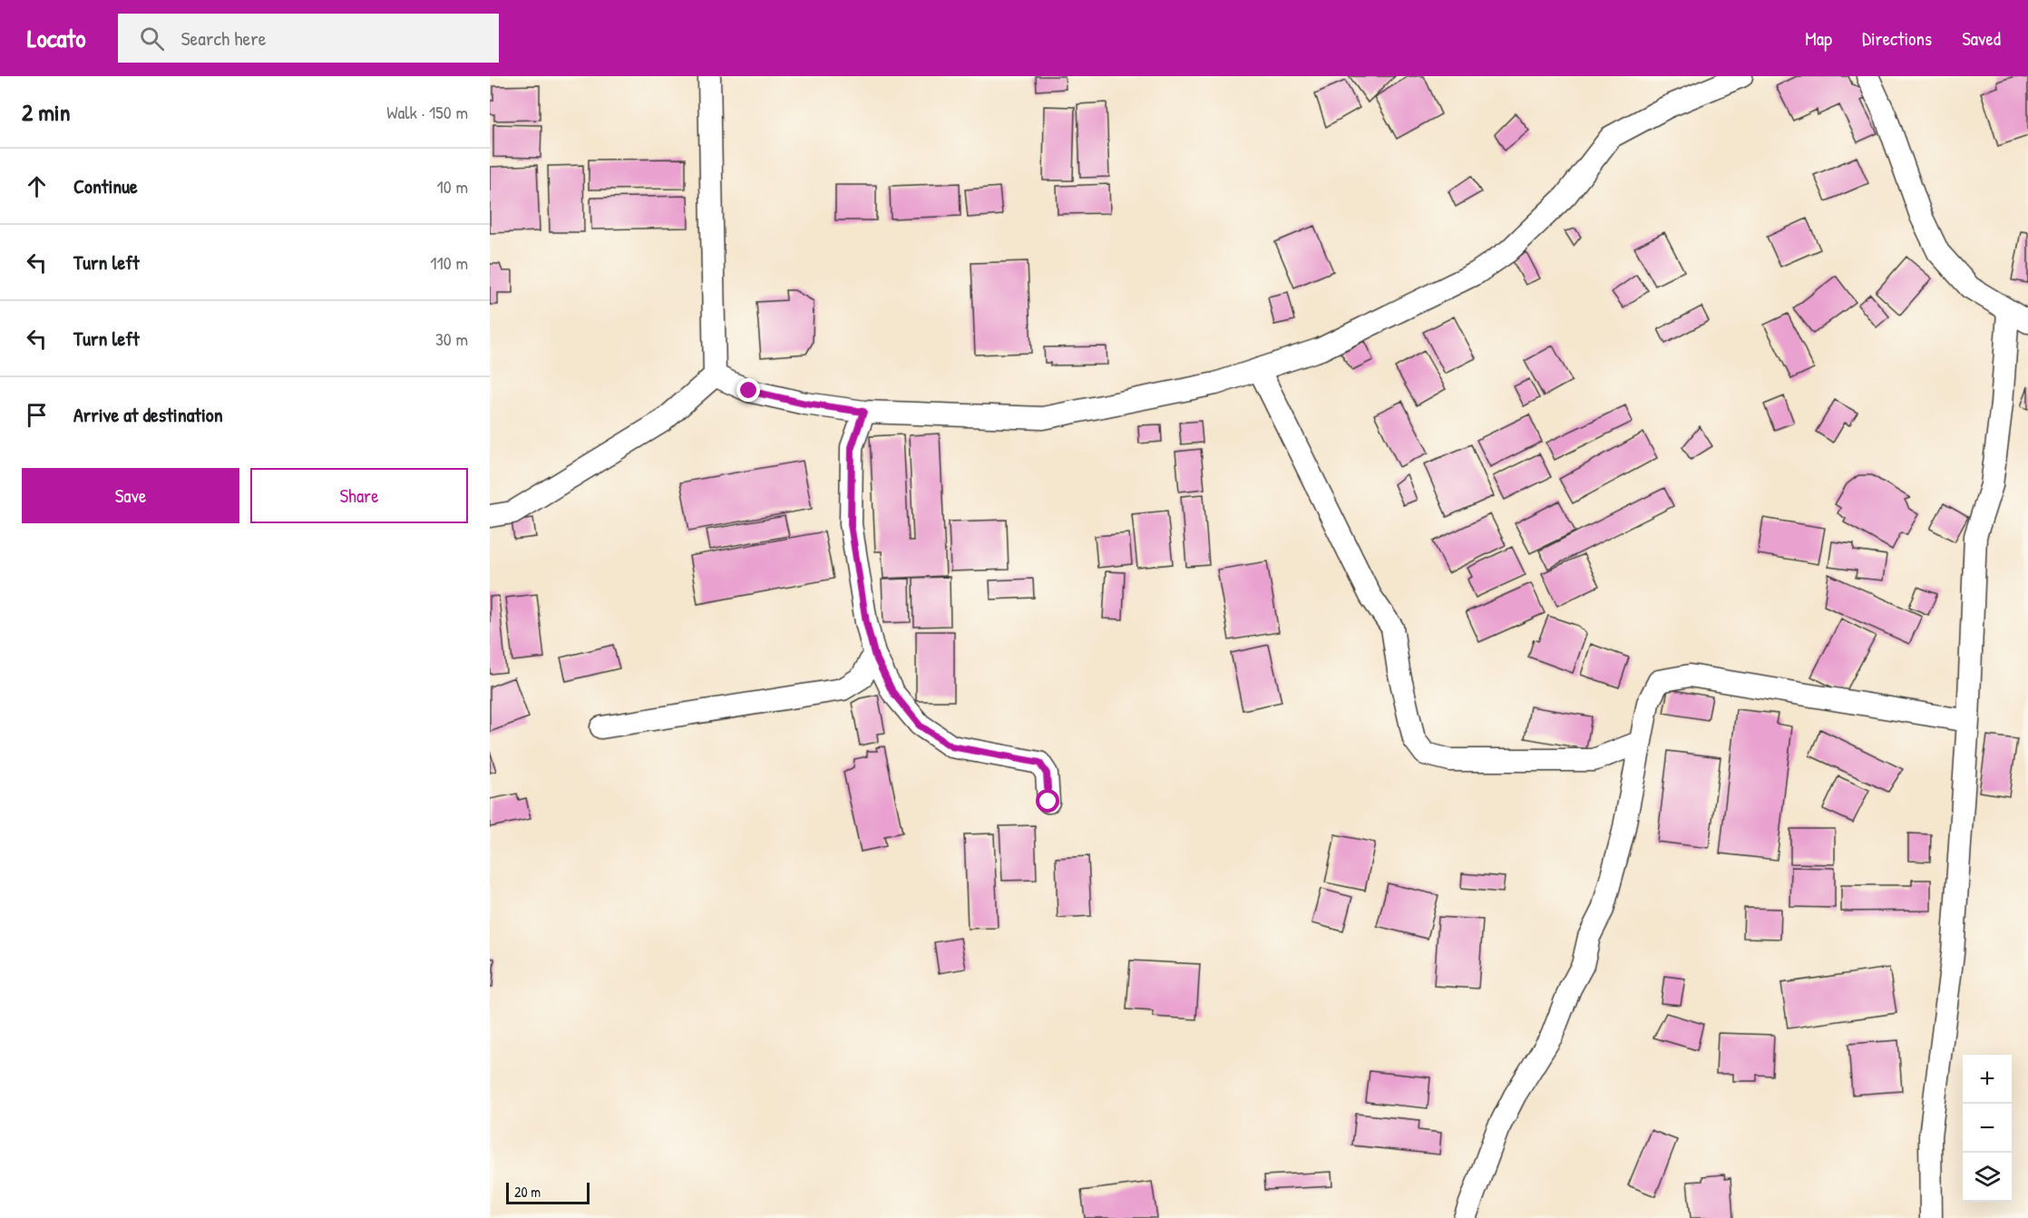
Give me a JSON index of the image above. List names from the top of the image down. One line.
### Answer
{"scale_bar":"20 m","page":{"header":"Locato","search":"Search here","nav":["Map","Directions","Saved"],"heading":["2 min","Walk · 150 m"],"list":[["Continue","10 m"],["Turn left","110 m"],["Turn left","30 m"],"Arrive at destination"],"buttons":["Save","Share"],"map_buttons":["+","−"],"scale":"20 m"}}
